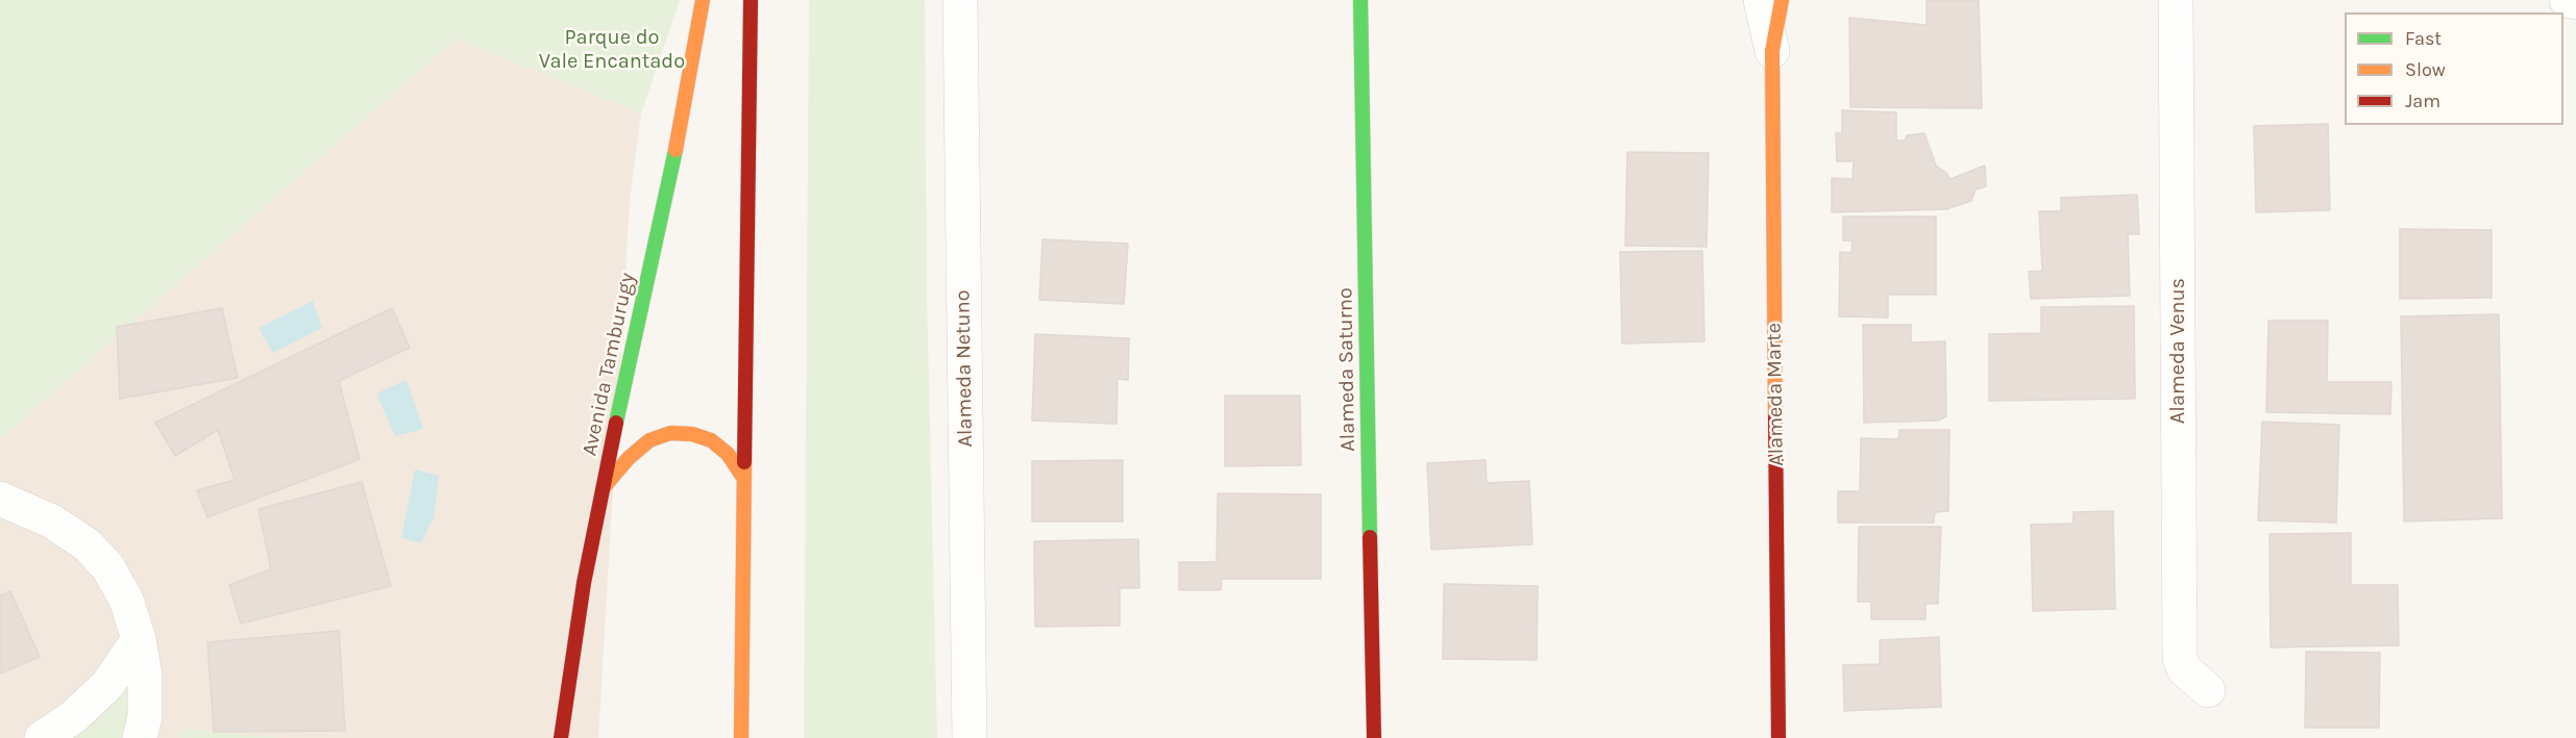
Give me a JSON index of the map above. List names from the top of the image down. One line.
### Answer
{"streets":{"main road":["Avenida Tamburugy","Alameda Saturno","Alameda Marte"],"street":["Alameda Venus","Alameda Netuno"]},"parks":["Parque do Vale Encantado"],"legend":["Fast","Slow","Jam"]}
